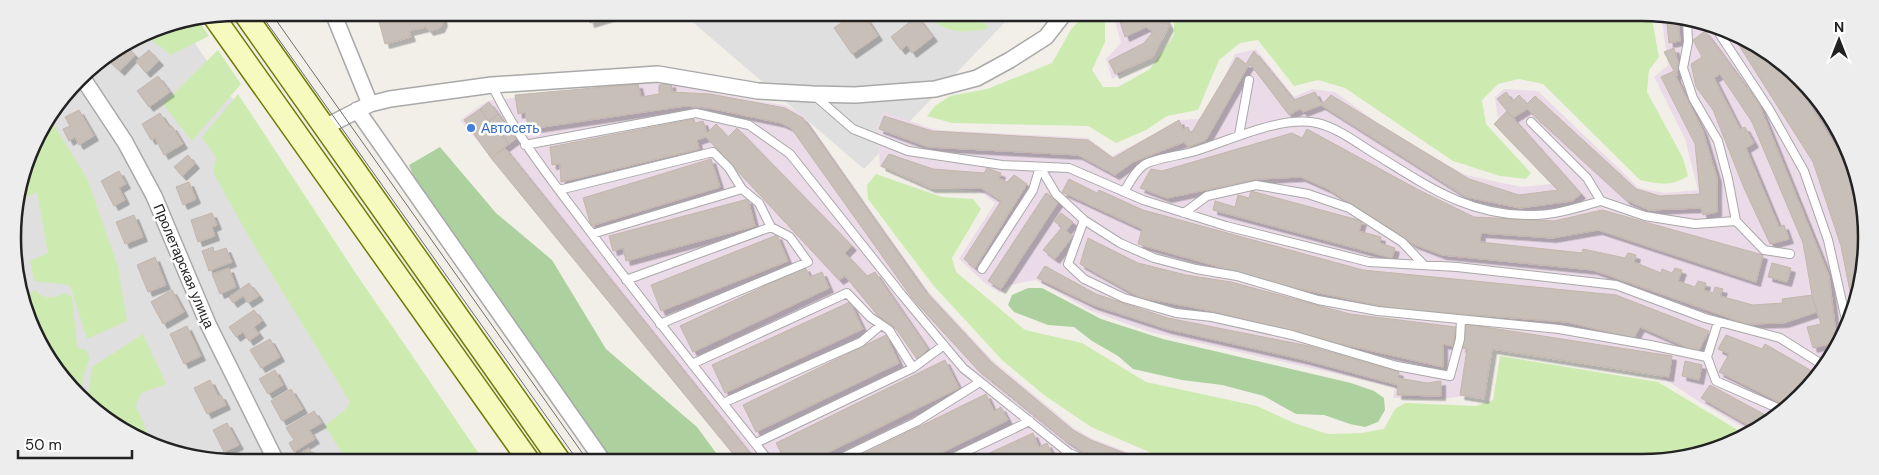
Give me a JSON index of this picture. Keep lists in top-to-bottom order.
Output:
{
  "streets": {
    "street": ["Пролетарская улица"]
  },
  "places": ["Автосеть"],
  "scale_bar": "50 m",
  "north": "top"
}
